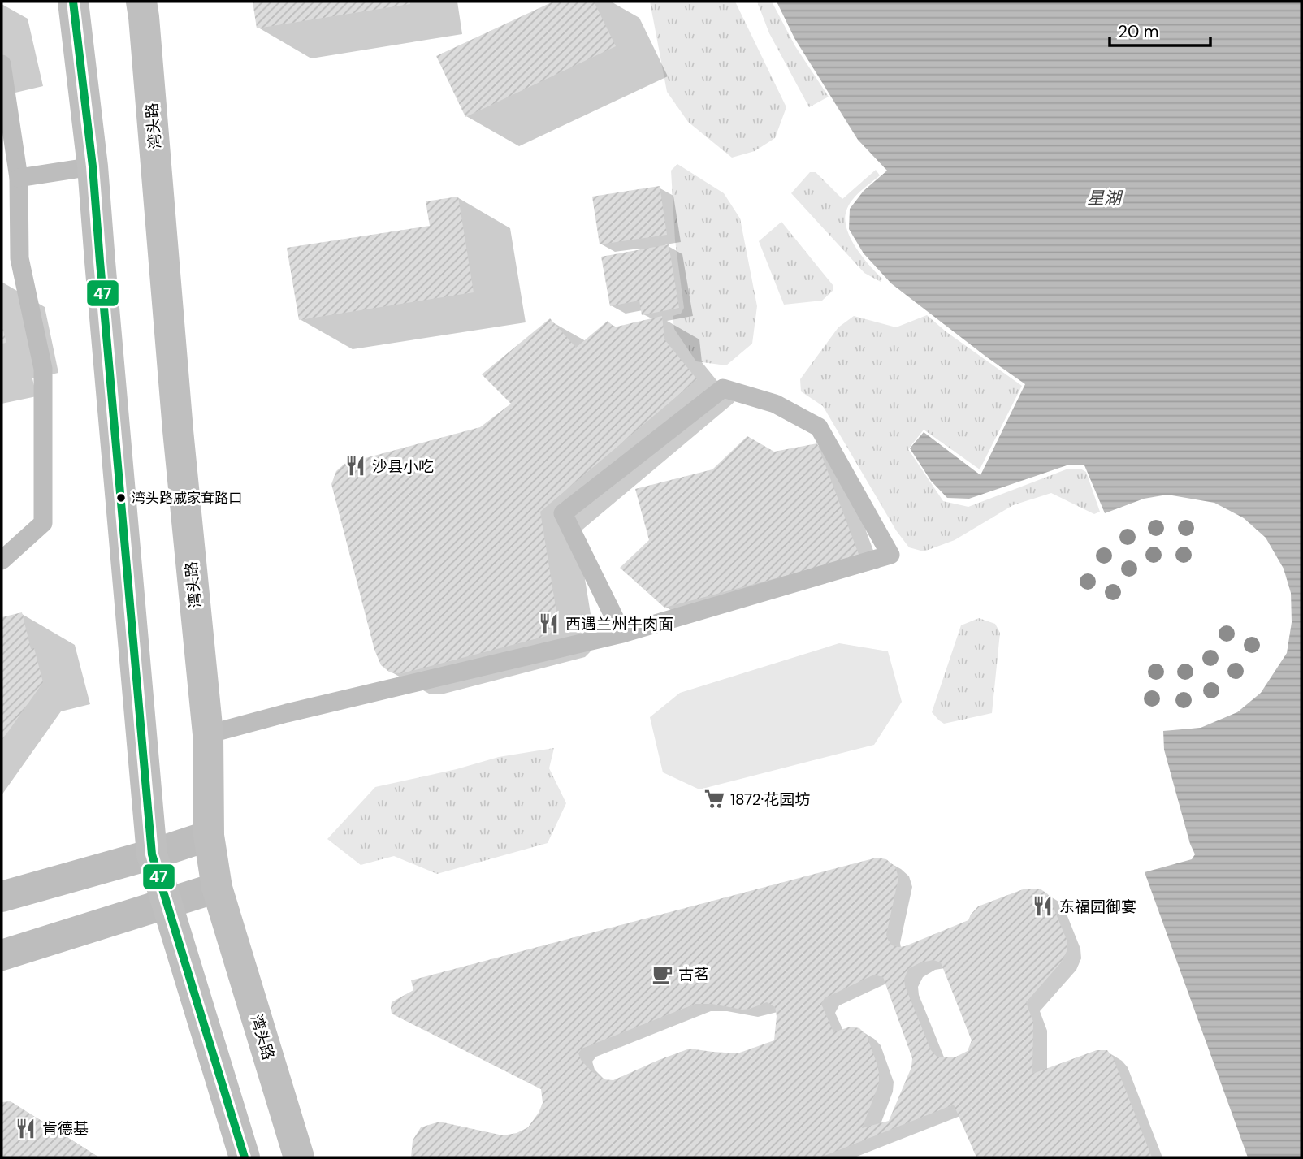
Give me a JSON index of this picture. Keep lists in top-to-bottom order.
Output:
{
  "streets": {
    "main road": ["湾头路"]
  },
  "water": ["星湖"],
  "places": {
    "restaurant": [
      "沙县小吃",
      "西遇兰州牛肉面",
      "东福园御宴",
      "肯德基"
    ],
    "other": ["湾头路戚家耷路口"],
    "supermarket": ["1872·花园坊"],
    "cafe": ["古茗"]
  },
  "lines": ["transit line 47"],
  "scale_bar": "20 m"
}
